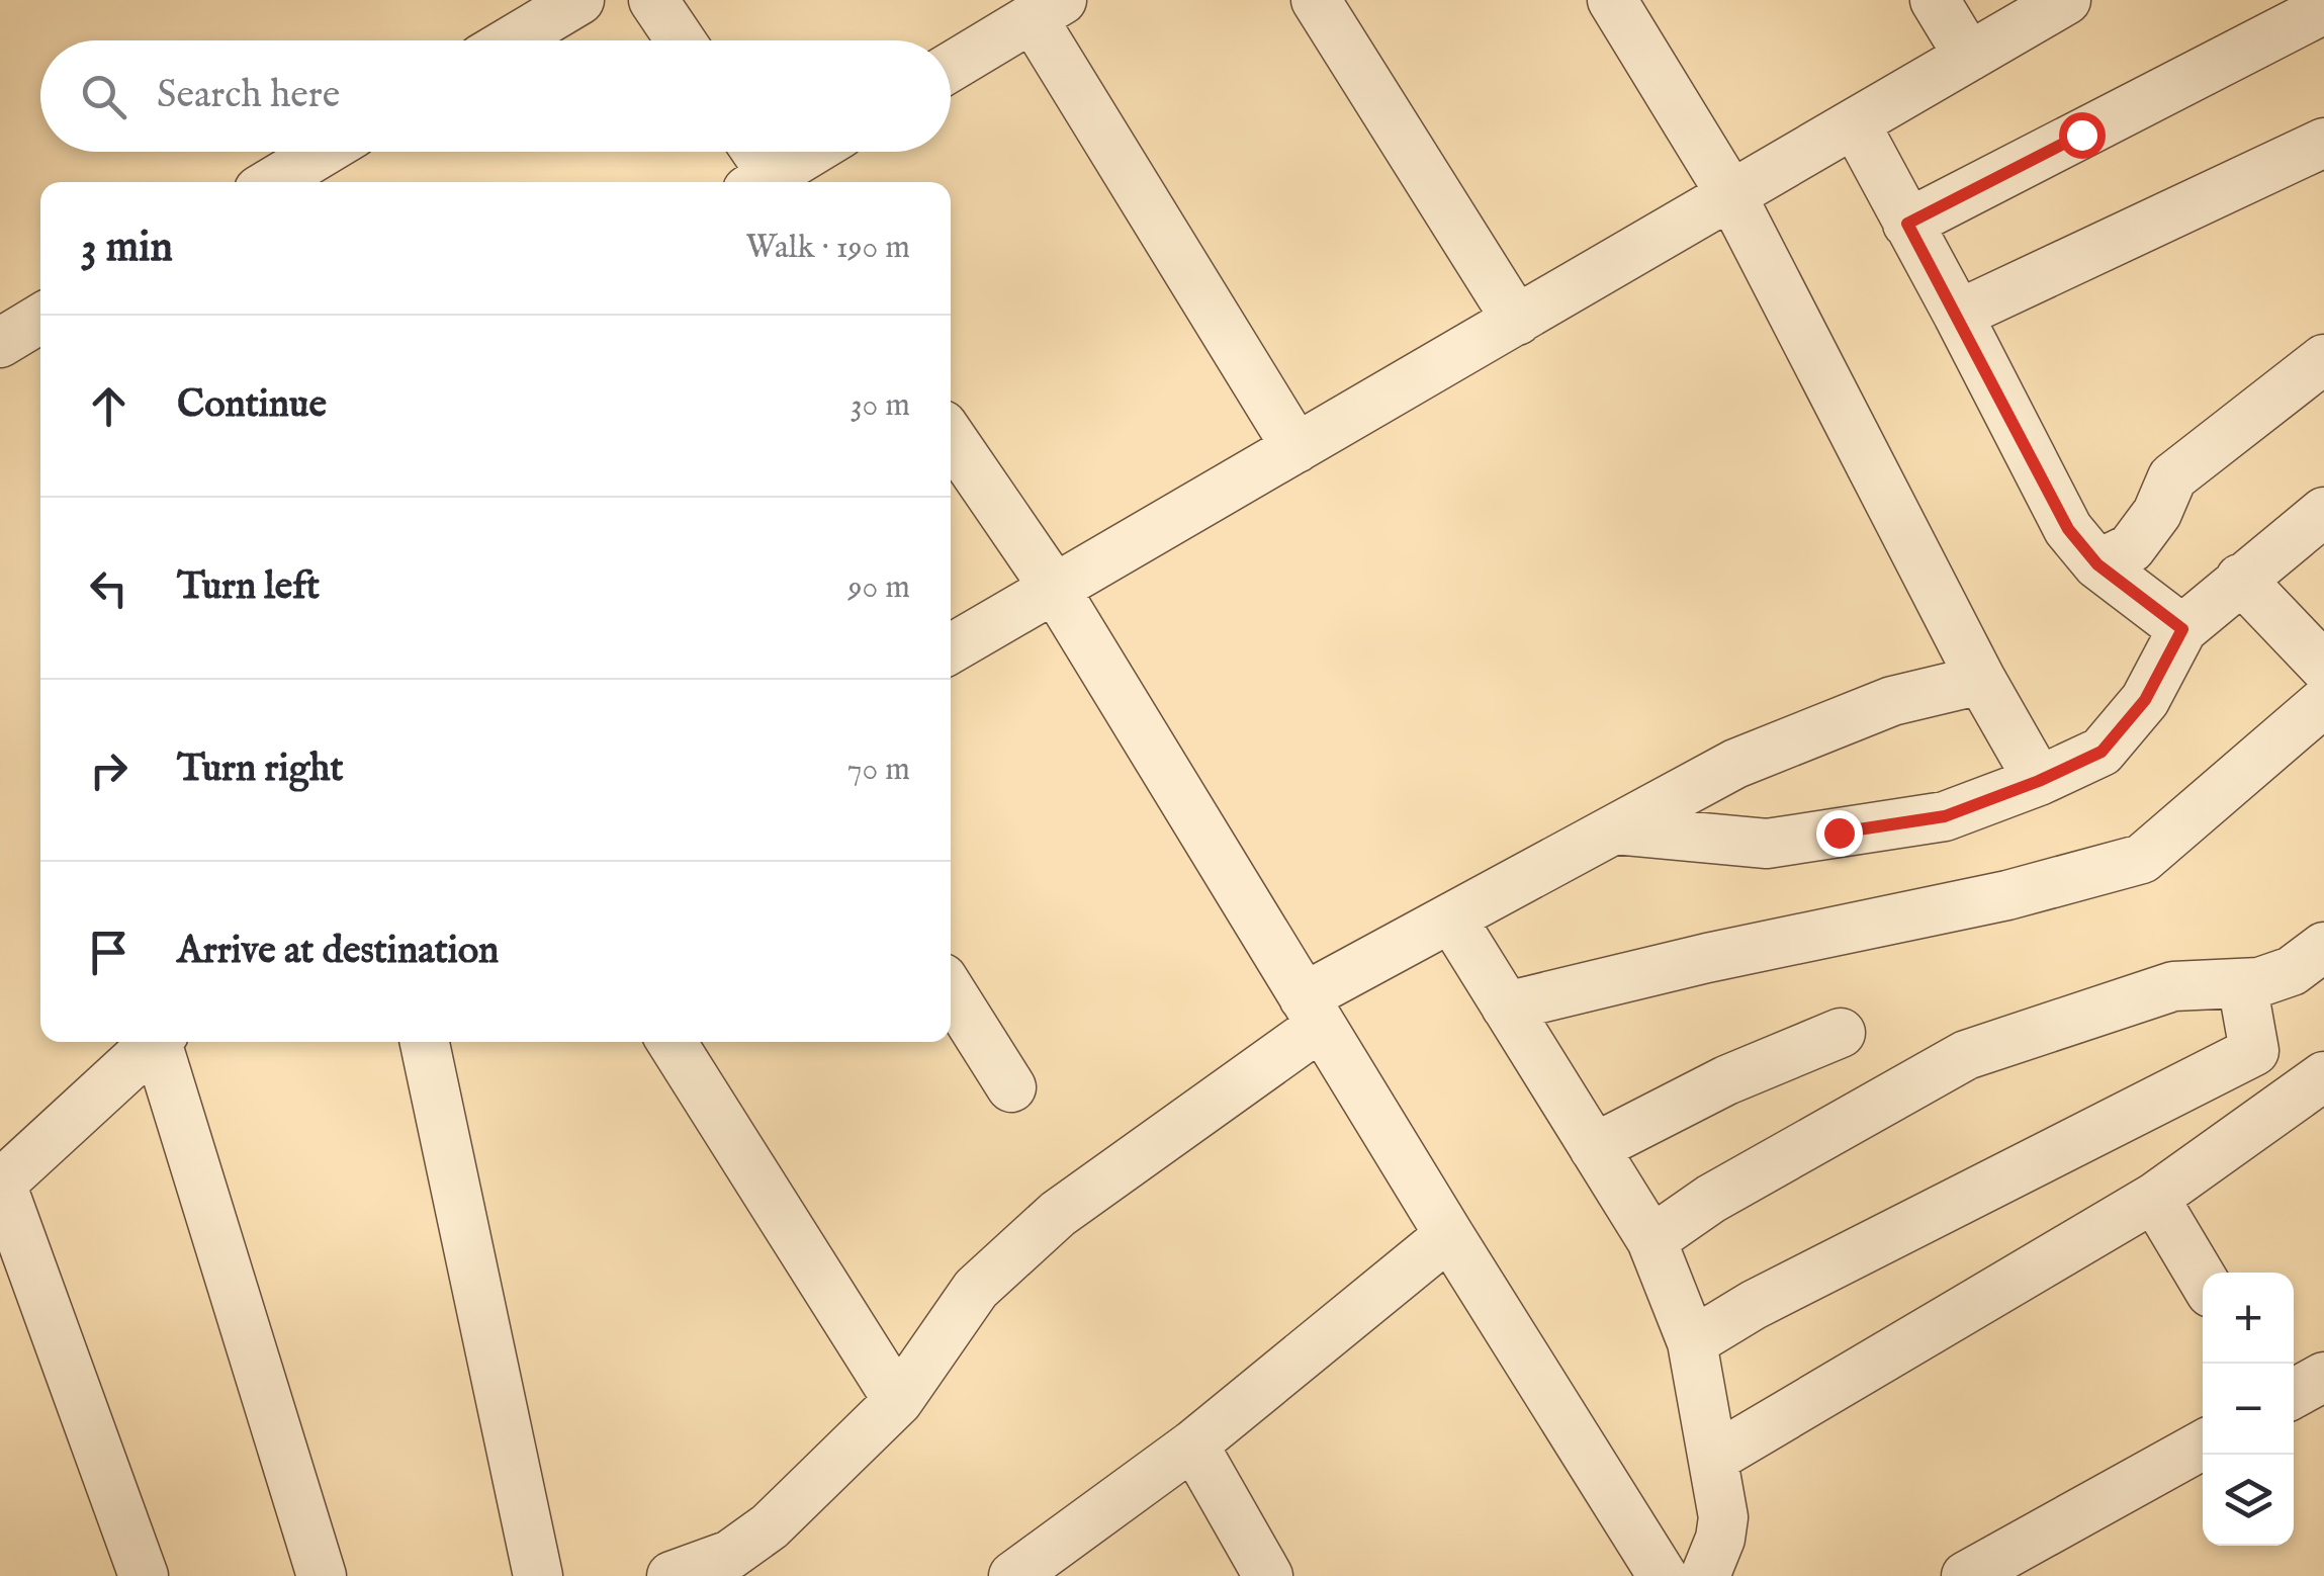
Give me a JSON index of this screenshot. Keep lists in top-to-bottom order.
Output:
{
  "page": {
    "search": "Search here",
    "heading": ["3 min", "Walk · 190 m"],
    "list": [
      ["Continue", "30 m"],
      ["Turn left", "90 m"],
      ["Turn right", "70 m"],
      "Arrive at destination"
    ],
    "map_buttons": ["+", "−"]
  }
}
